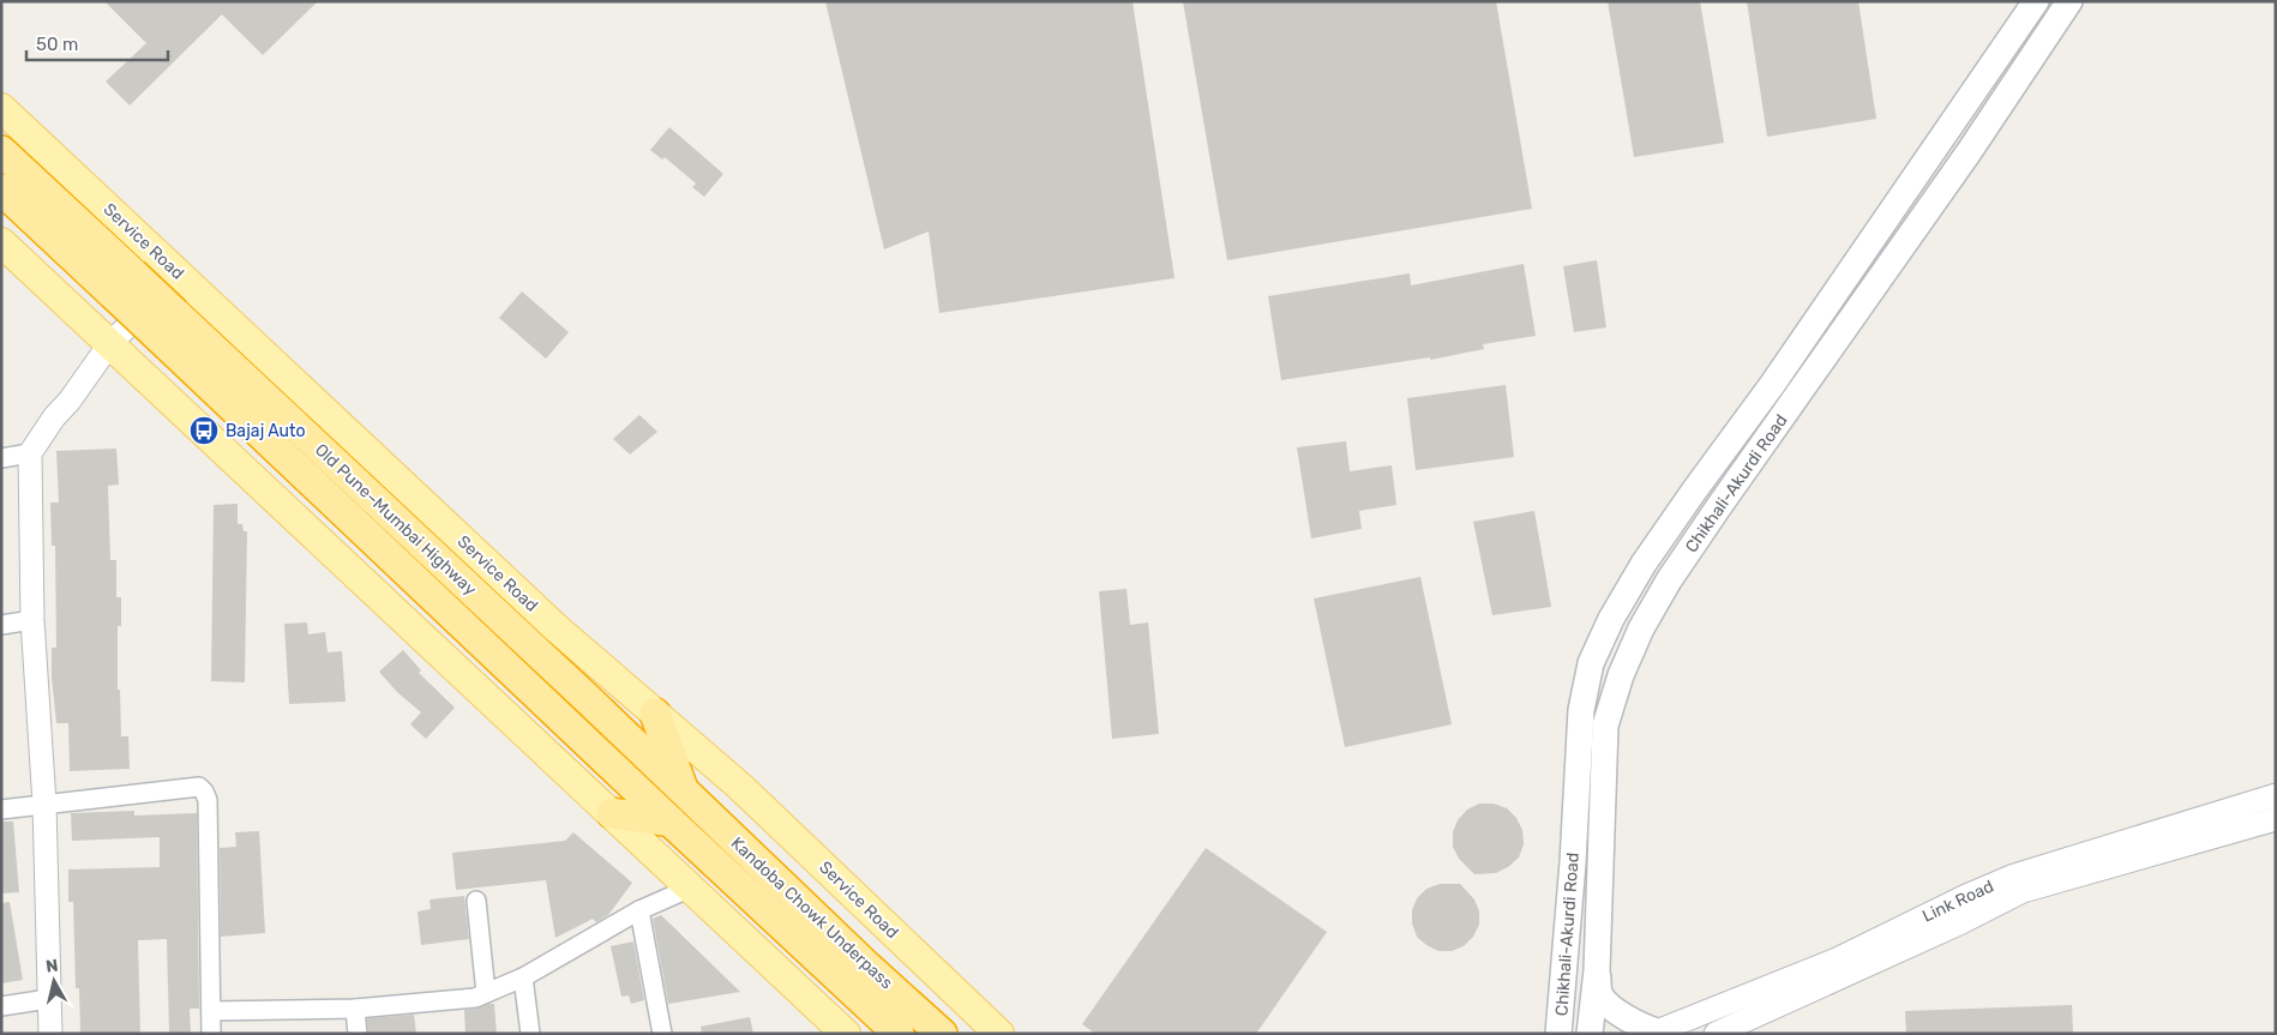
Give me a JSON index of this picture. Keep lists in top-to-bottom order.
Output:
{
  "streets": {
    "highway": ["Old Pune–Mumbai Highway", "Kandoba Chowk Underpass"],
    "main road": ["Service Road", "Chikhali-Akurdi Road"],
    "street": ["Link Road"]
  },
  "crossings": [
    ["Old Pune–Mumbai Highway", "Kandoba Chowk Underpass"]
  ],
  "places": {
    "bus stop": ["Bajaj Auto"]
  },
  "scale_bar": "50 m",
  "north": "top"
}
